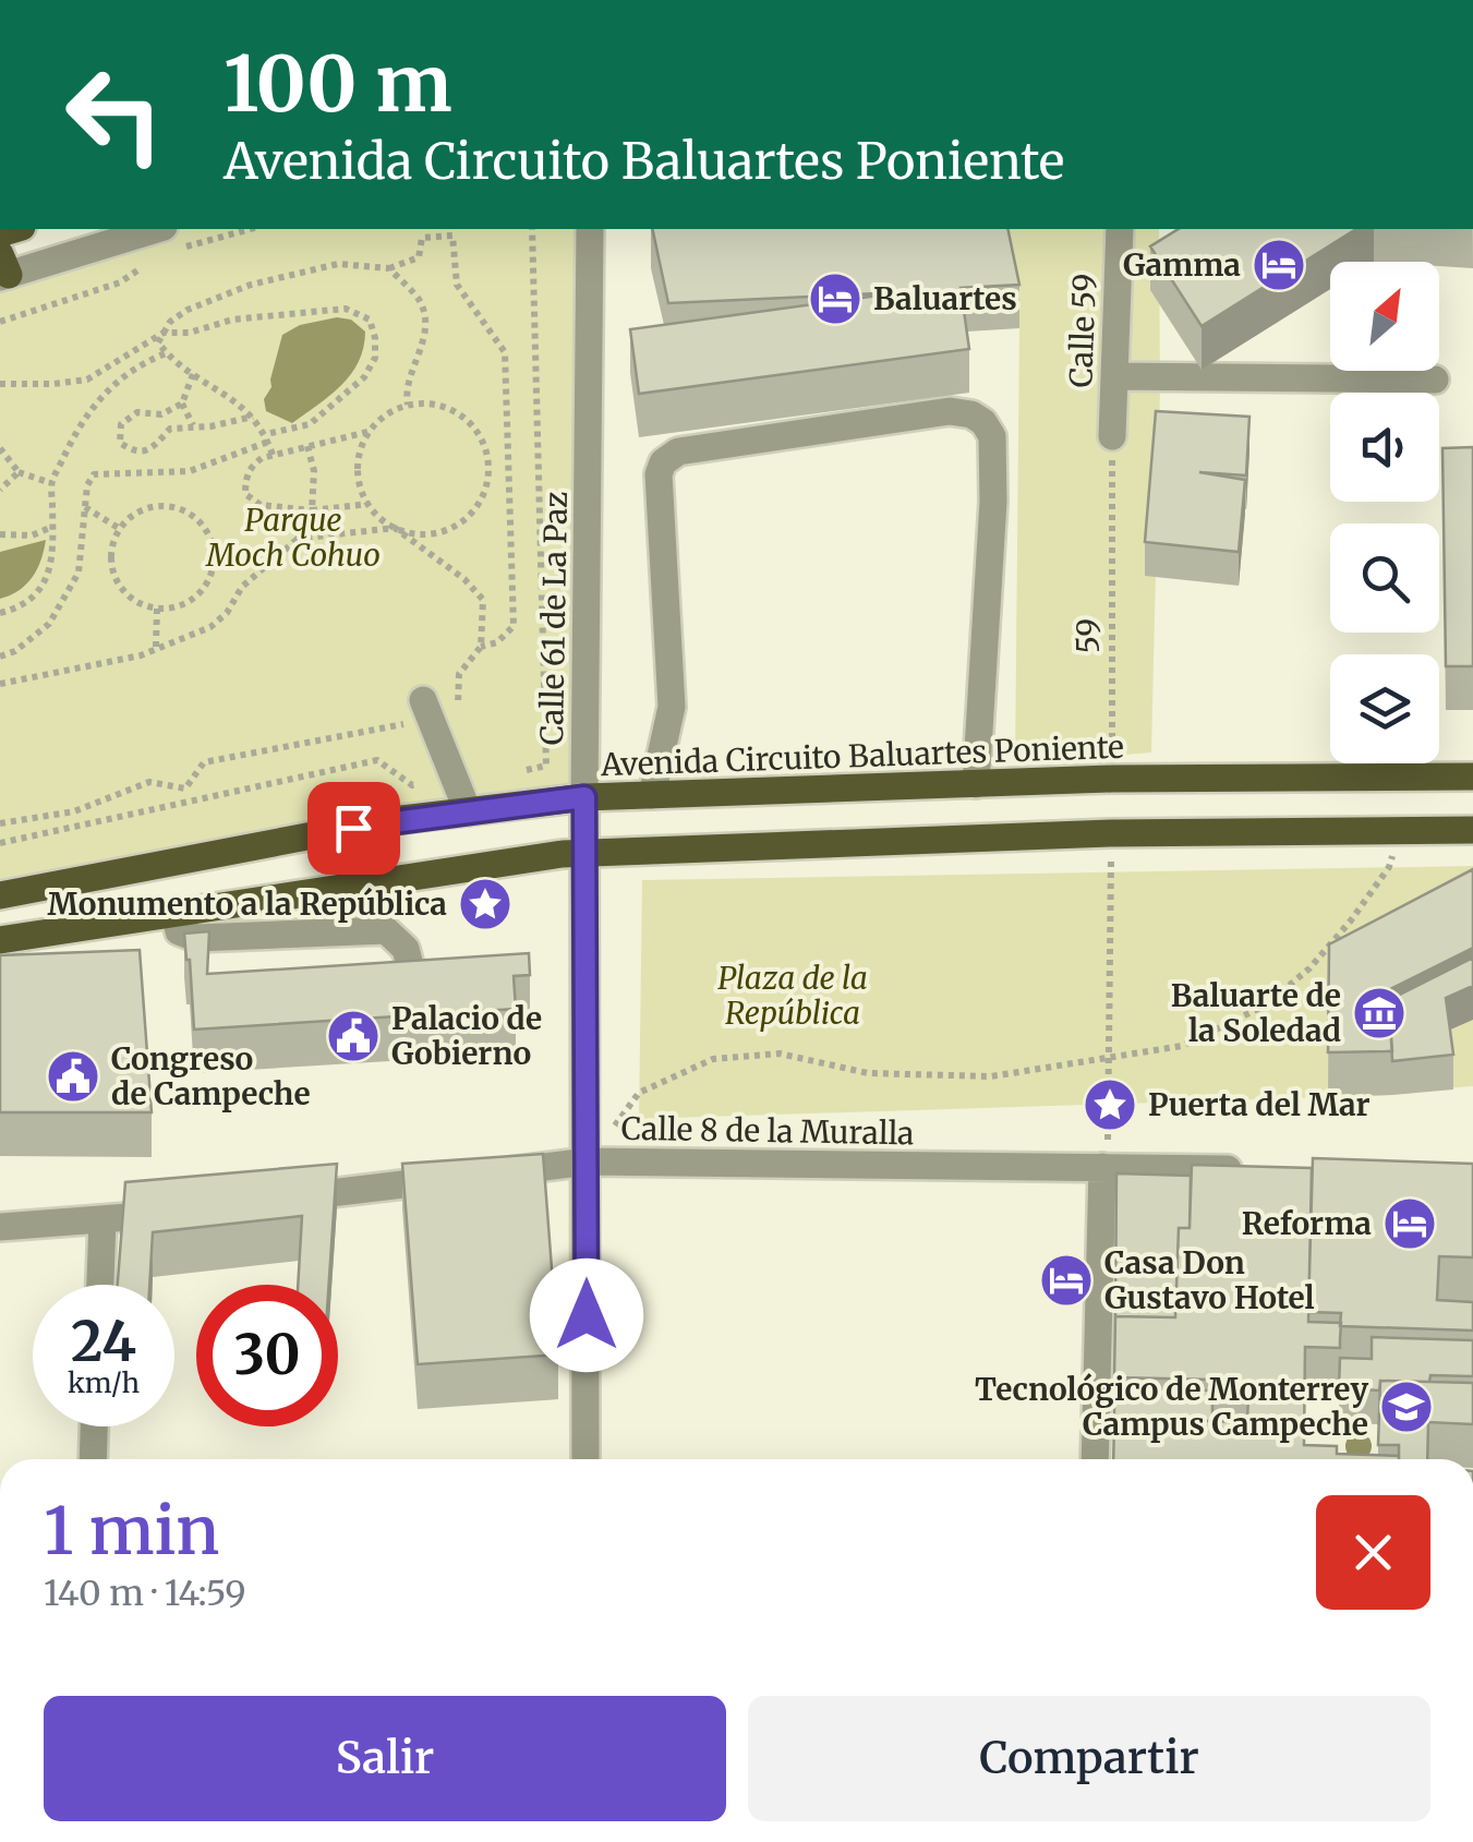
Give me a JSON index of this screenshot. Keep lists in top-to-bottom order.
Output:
{
  "streets": {
    "main road": ["Avenida Circuito Baluartes Poniente"],
    "street": ["Calle 59", "Calle 61 de La Paz", "Calle 8 de la Muralla"],
    "path": ["59"]
  },
  "crossings": [
    ["Calle 59", "59"],
    ["Calle 61 de La Paz", "Avenida Circuito Baluartes Poniente"],
    ["Calle 61 de La Paz", "Calle 8 de la Muralla"],
    ["59", "Avenida Circuito Baluartes Poniente"]
  ],
  "parks": ["Parque Moch Cohuo", "Plaza de la República"],
  "places": {
    "hotel": [
      "Gamma",
      "Baluartes",
      "Reforma",
      "Casa Don Gustavo Hotel"
    ],
    "place": ["Monumento a la República", "Puerta del Mar"],
    "museum": ["Baluarte de la Soledad"],
    "public building": ["Palacio de Gobierno", "Congreso de Campeche"],
    "school or university": ["Tecnológico de Monterrey Campus Campeche"]
  },
  "north": "top right",
  "page": {
    "turn": ["100 m", "Avenida Circuito Baluartes Poniente"],
    "speed": "24 km/h",
    "limit": "30",
    "heading": ["1 min", "140 m · 14:59"],
    "buttons": ["Salir", "Compartir"]
  }
}
